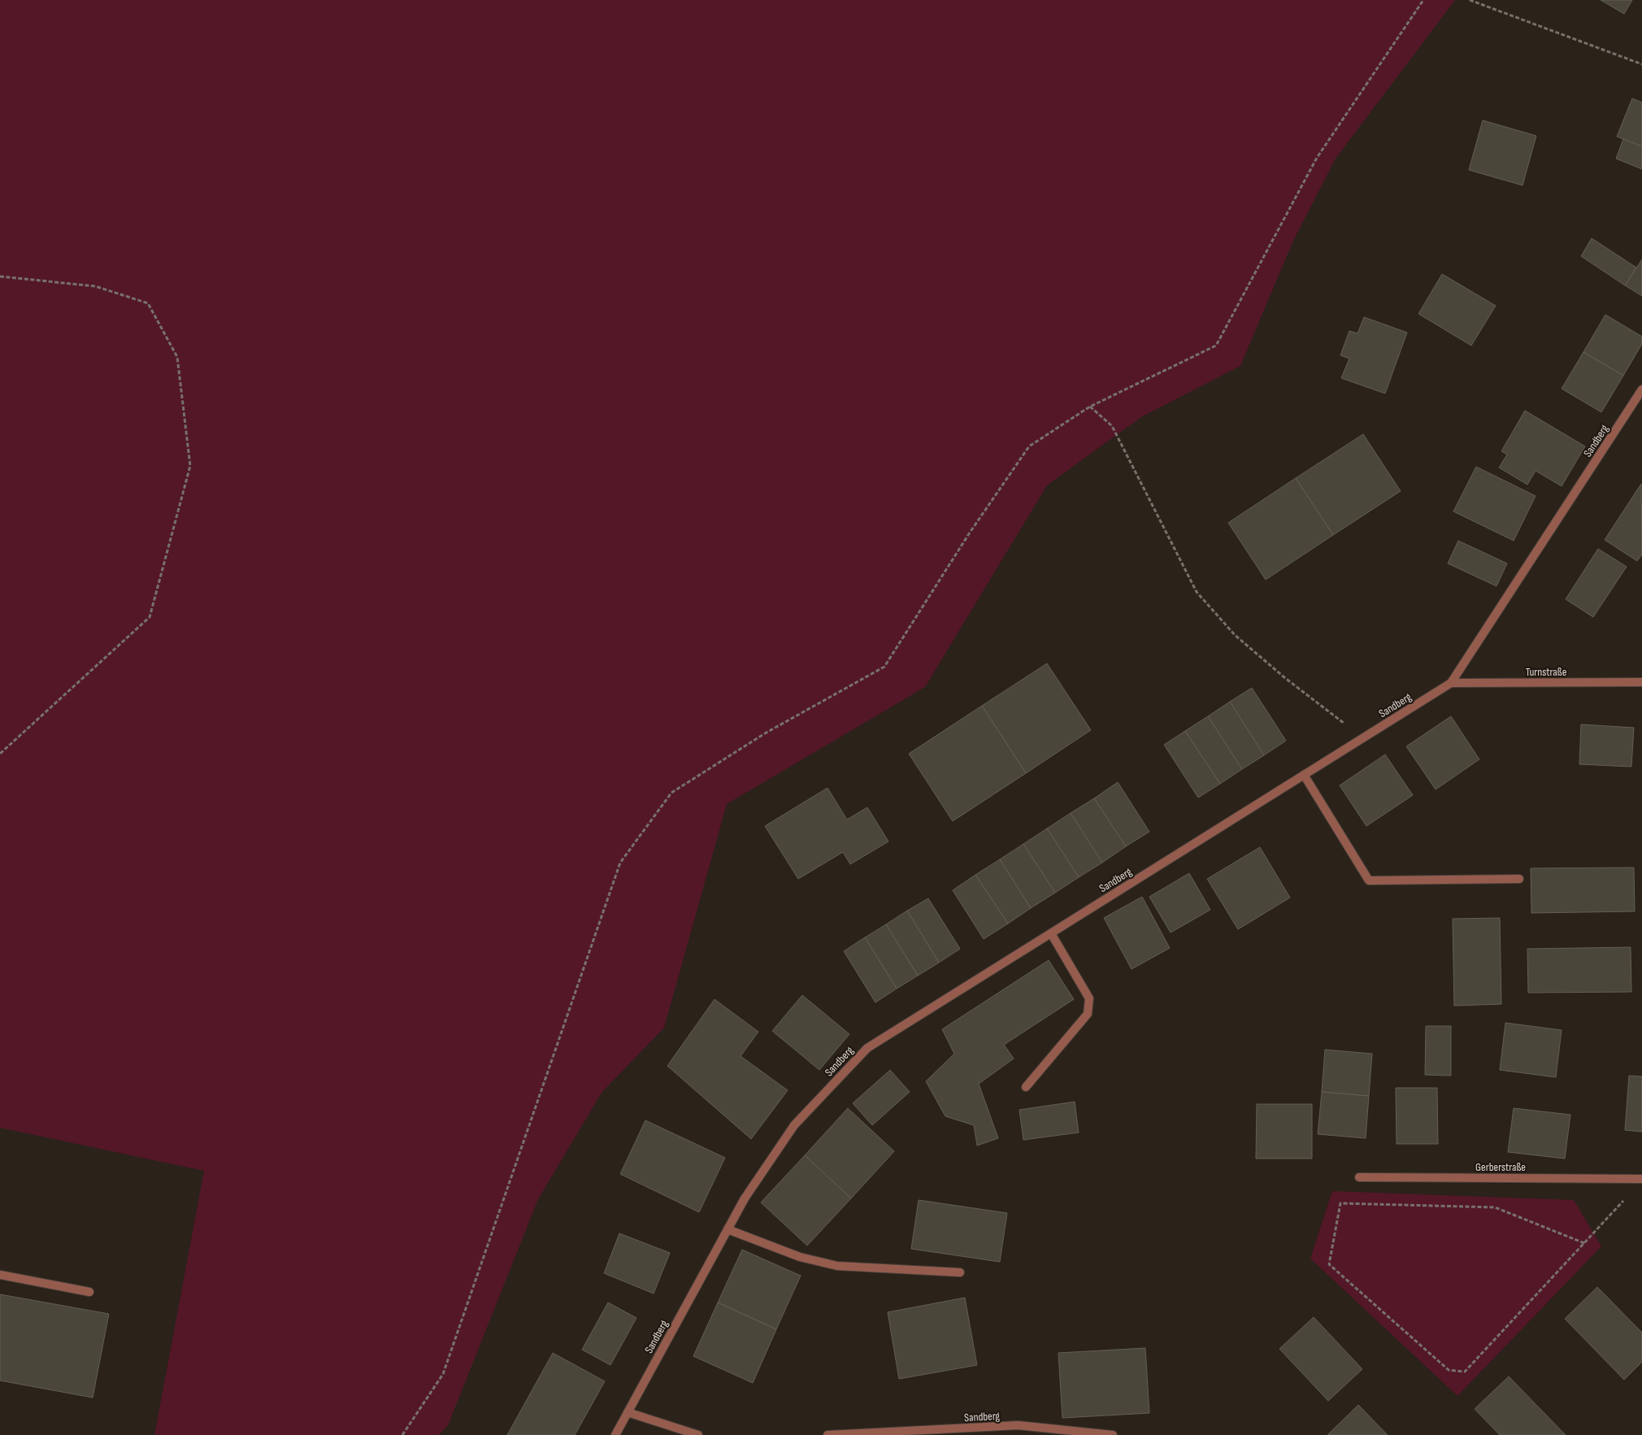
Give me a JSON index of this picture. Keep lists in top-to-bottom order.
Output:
{
  "streets": {
    "street": ["Sandberg", "Turnstraße", "Gerberstraße"]
  },
  "crossings": [
    ["Sandberg", "Turnstraße"]
  ]
}
